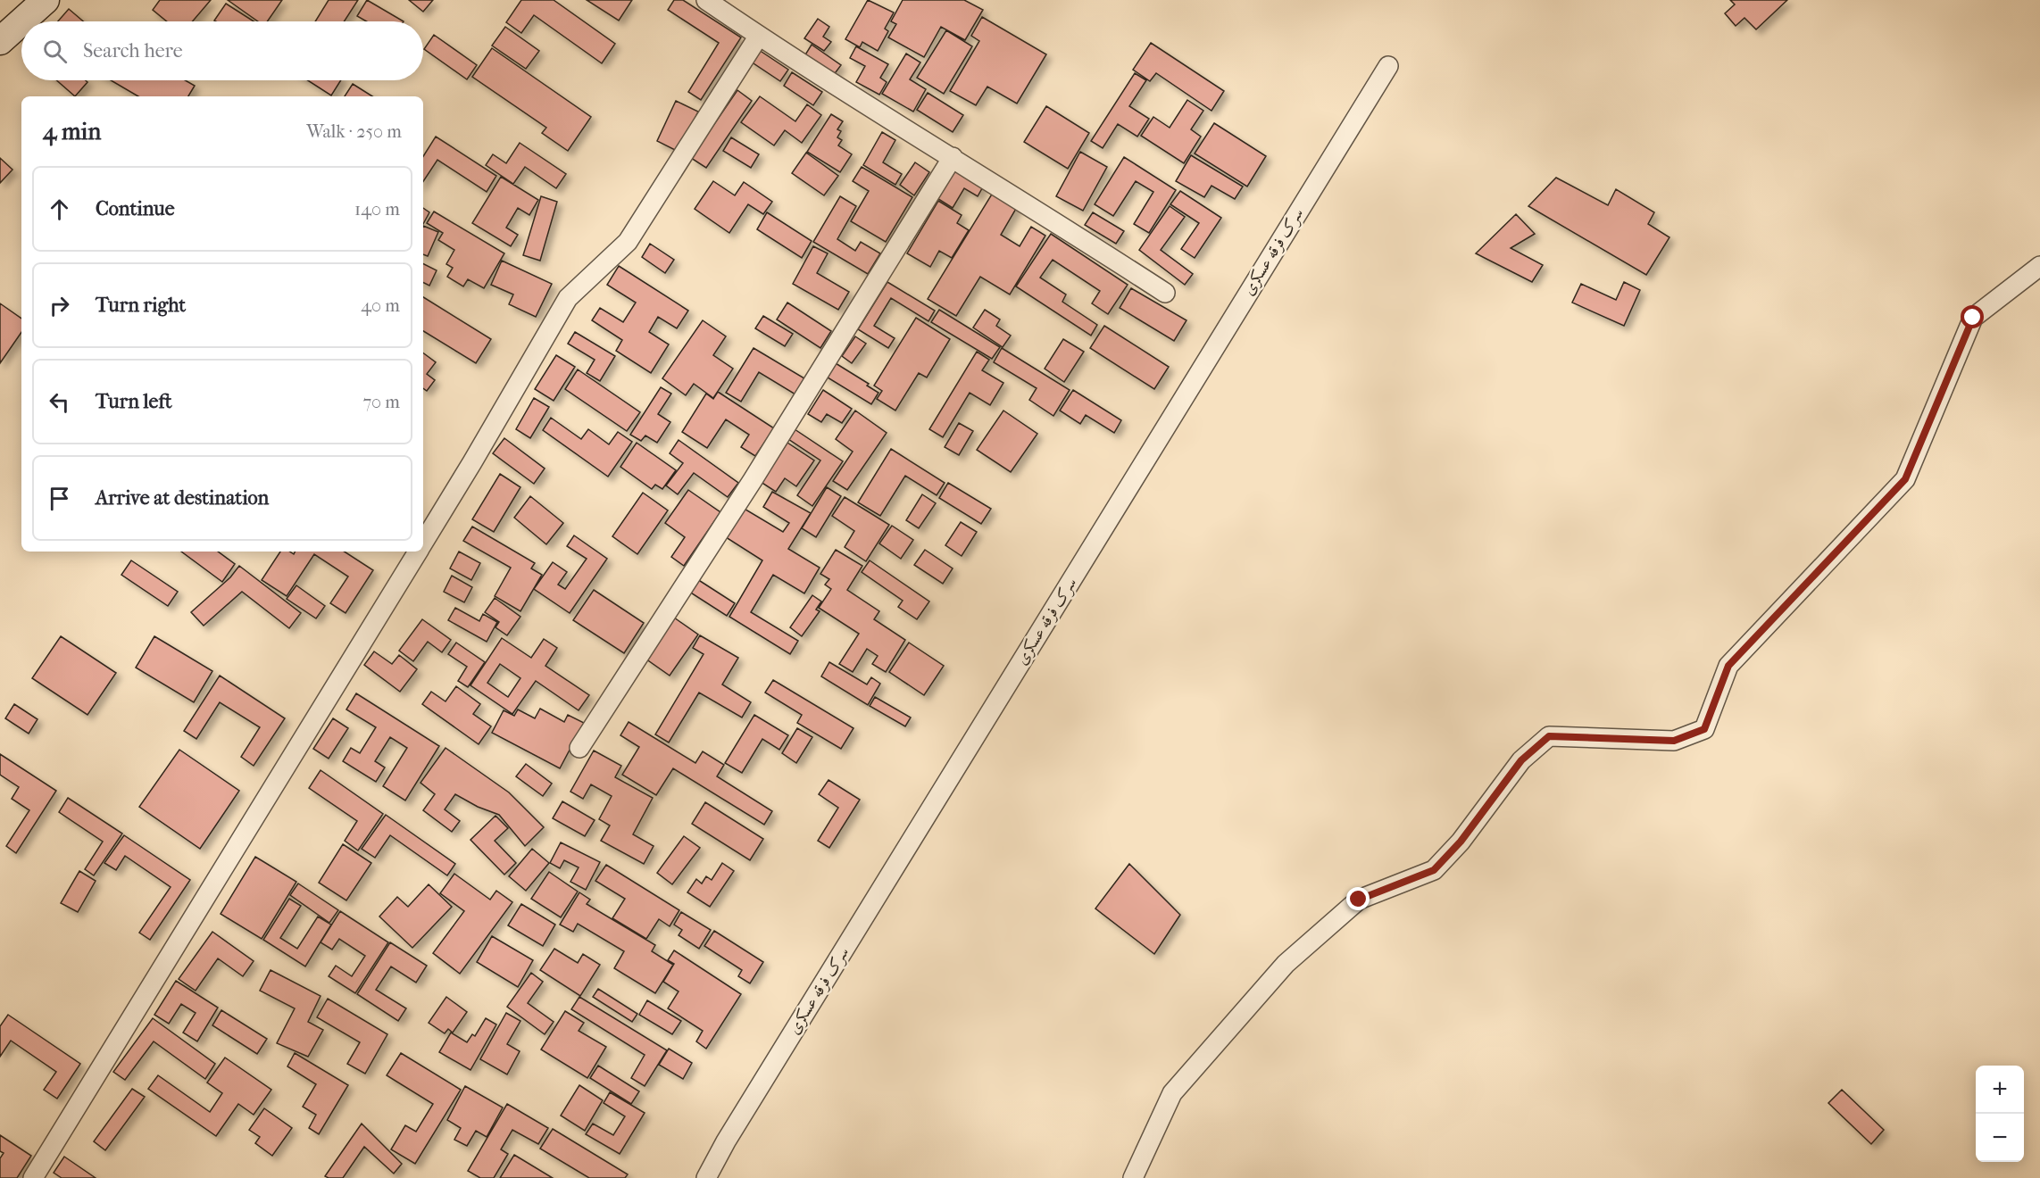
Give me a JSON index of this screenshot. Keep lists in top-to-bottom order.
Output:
{
  "streets": {
    "street": ["سرک فرقه عسکری"]
  },
  "page": {
    "search": "Search here",
    "heading": ["4 min", "Walk · 250 m"],
    "list": [
      ["Continue", "140 m"],
      ["Turn right", "40 m"],
      ["Turn left", "70 m"],
      "Arrive at destination"
    ],
    "map_buttons": ["+", "−"]
  }
}
